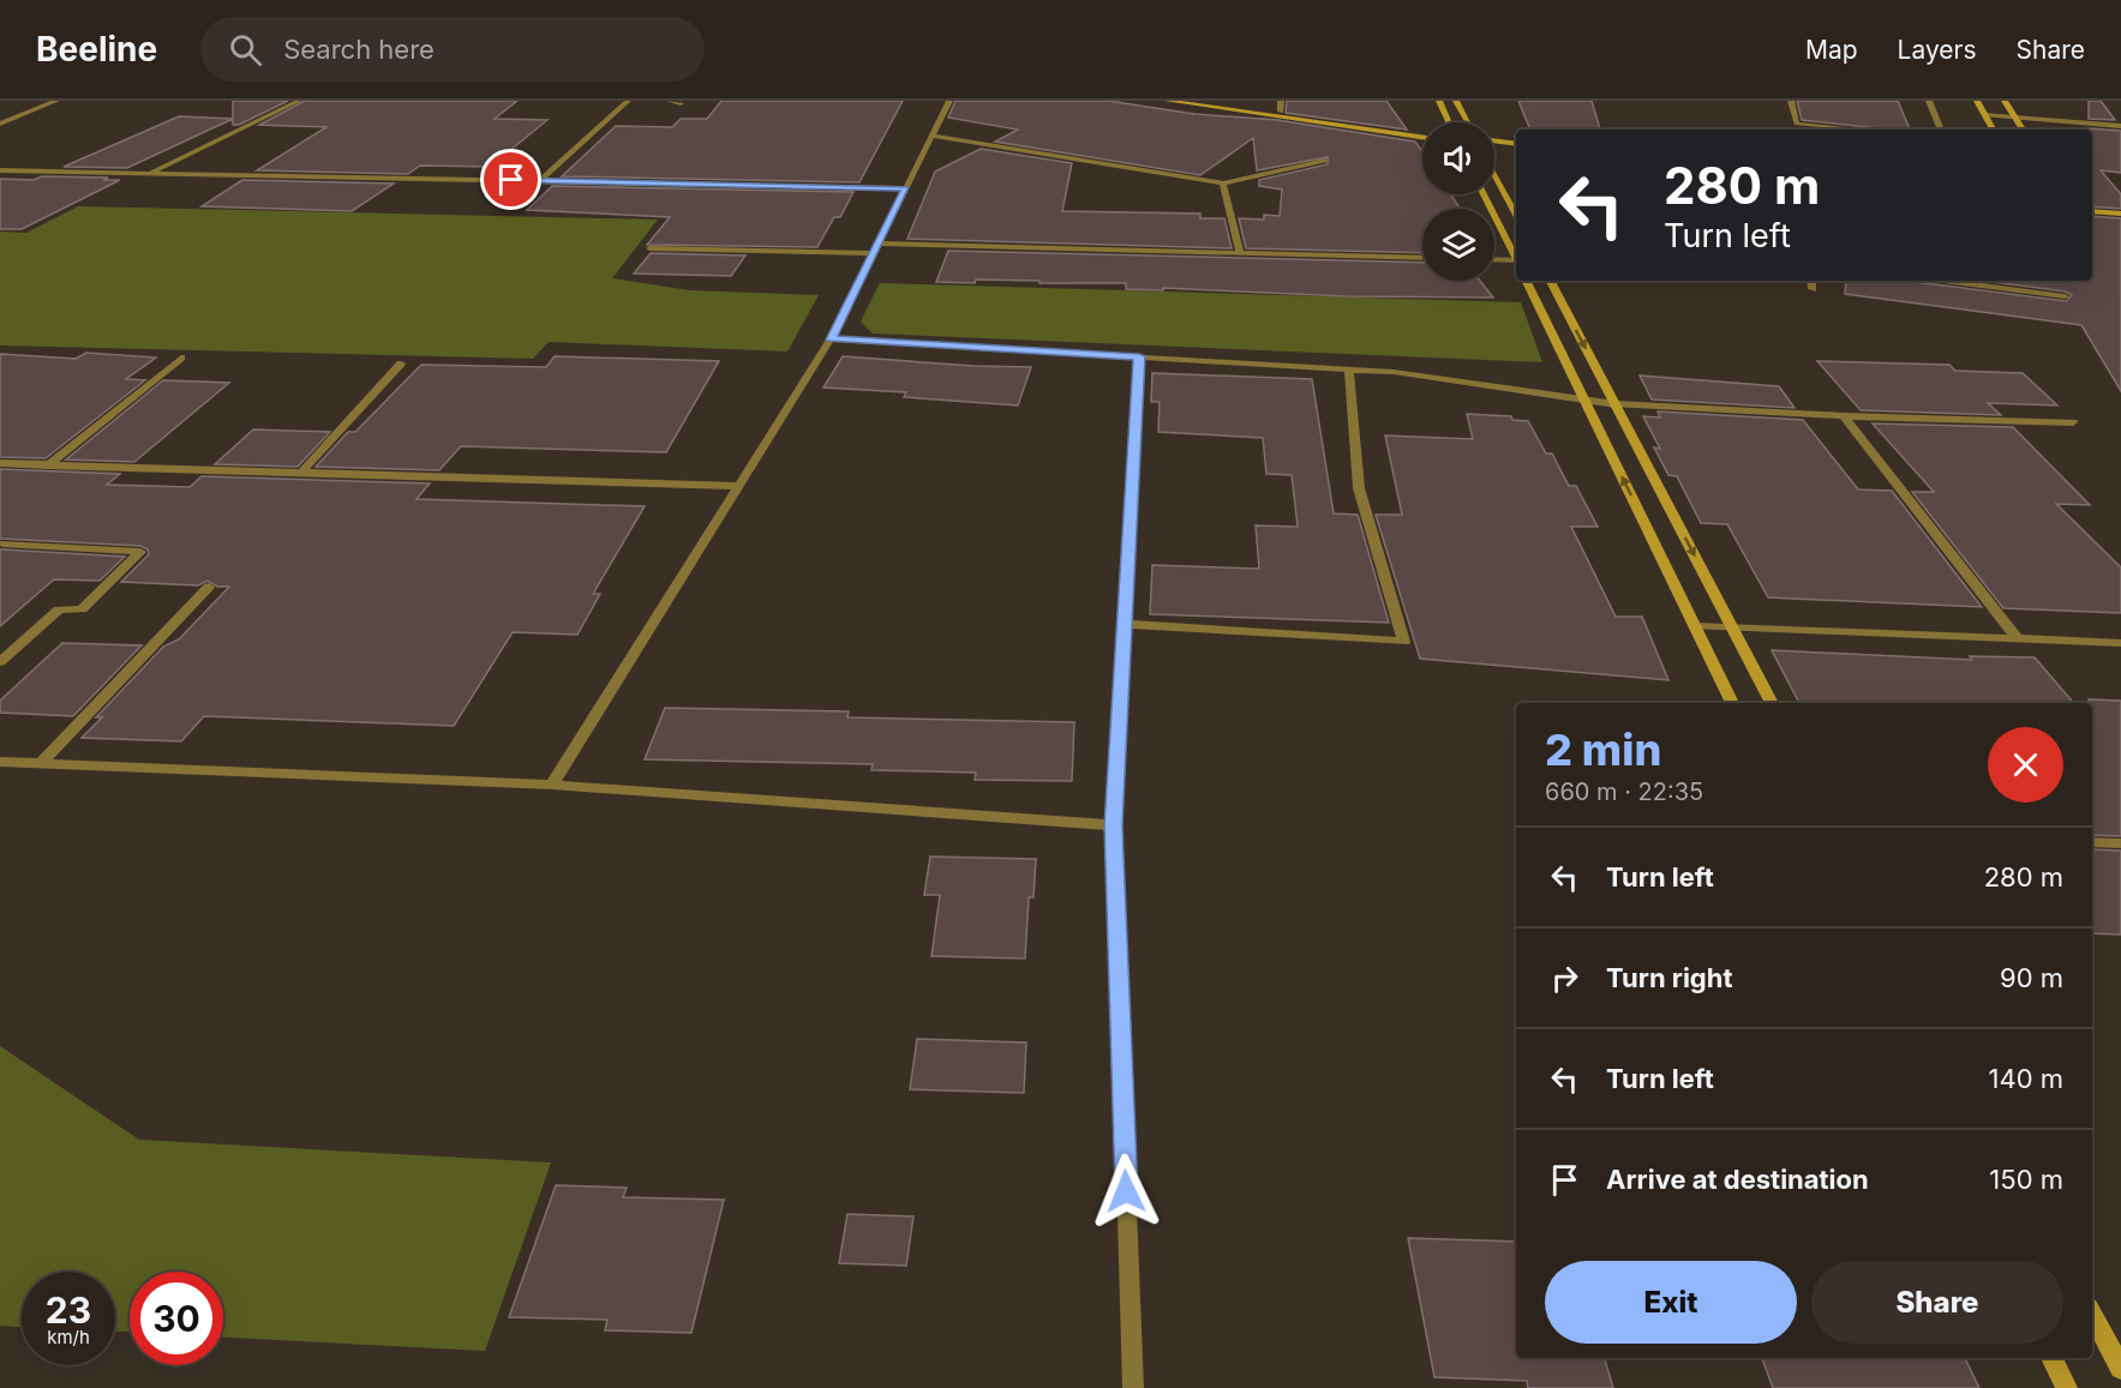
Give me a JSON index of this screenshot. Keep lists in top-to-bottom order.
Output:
{
  "page": {
    "header": "Beeline",
    "search": "Search here",
    "nav": ["Map", "Layers", "Share"],
    "turn": ["280 m", "Turn left"],
    "heading": ["2 min", "660 m · 22:35"],
    "list": [
      {
        "name": "Turn left",
        "value": "280 m"
      },
      {
        "name": "Turn right",
        "value": "90 m"
      },
      {
        "name": "Turn left",
        "value": "140 m"
      },
      {
        "name": "Arrive at destination",
        "value": "150 m"
      }
    ],
    "buttons": ["Exit", "Share"],
    "speed": "23 km/h",
    "limit": "30"
  }
}
